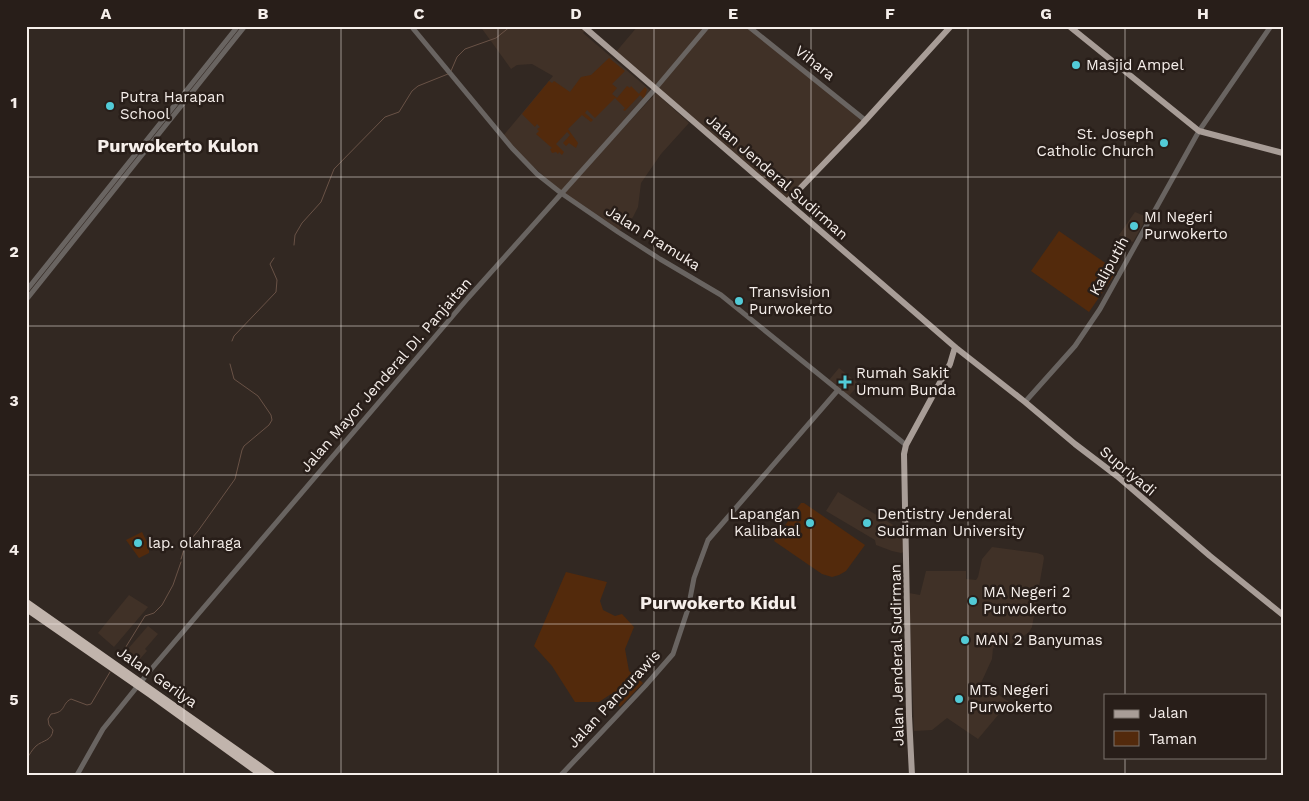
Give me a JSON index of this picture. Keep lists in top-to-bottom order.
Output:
{
  "streets": {
    "highway": ["Jalan Gerilya"],
    "main road": ["Jalan Jenderal Sudirman", "Supriyadi"],
    "street": [
      "Vihara",
      "Jalan Pramuka",
      "Kaliputih",
      "Jalan Mayor Jenderal DI. Panjaitan",
      "Jalan Pancurawis"
    ]
  },
  "crossings": [
    ["Jalan Jenderal Sudirman", "Jalan Pramuka"],
    ["Jalan Jenderal Sudirman", "Jalan Mayor Jenderal DI. Panjaitan"],
    ["Jalan Jenderal Sudirman", "Supriyadi"],
    ["Jalan Pramuka", "Jalan Mayor Jenderal DI. Panjaitan"],
    ["Jalan Pramuka", "Jalan Pancurawis"],
    ["Kaliputih", "Supriyadi"],
    ["Jalan Mayor Jenderal DI. Panjaitan", "Jalan Gerilya"]
  ],
  "districts": ["Purwokerto Kulon", "Purwokerto Kidul"],
  "places": {
    "other": [
      "Masjid Ampel",
      "Putra Harapan School",
      "St. Joseph Catholic Church",
      "MI Negeri Purwokerto",
      "Transvision Purwokerto",
      "Lapangan Kalibakal",
      "Dentistry Jenderal Sudirman University",
      "lap. olahraga",
      "MA Negeri 2 Purwokerto",
      "MAN 2 Banyumas",
      "MTs Negeri Purwokerto"
    ],
    "health": ["Rumah Sakit Umum Bunda"]
  },
  "legend": ["Jalan", "Taman"],
  "grid": {
    "columns": [
      "A",
      "B",
      "C",
      "D",
      "E",
      "F",
      "G",
      "H"
    ],
    "rows": [
      "1",
      "2",
      "3",
      "4",
      "5"
    ]
  }
}
